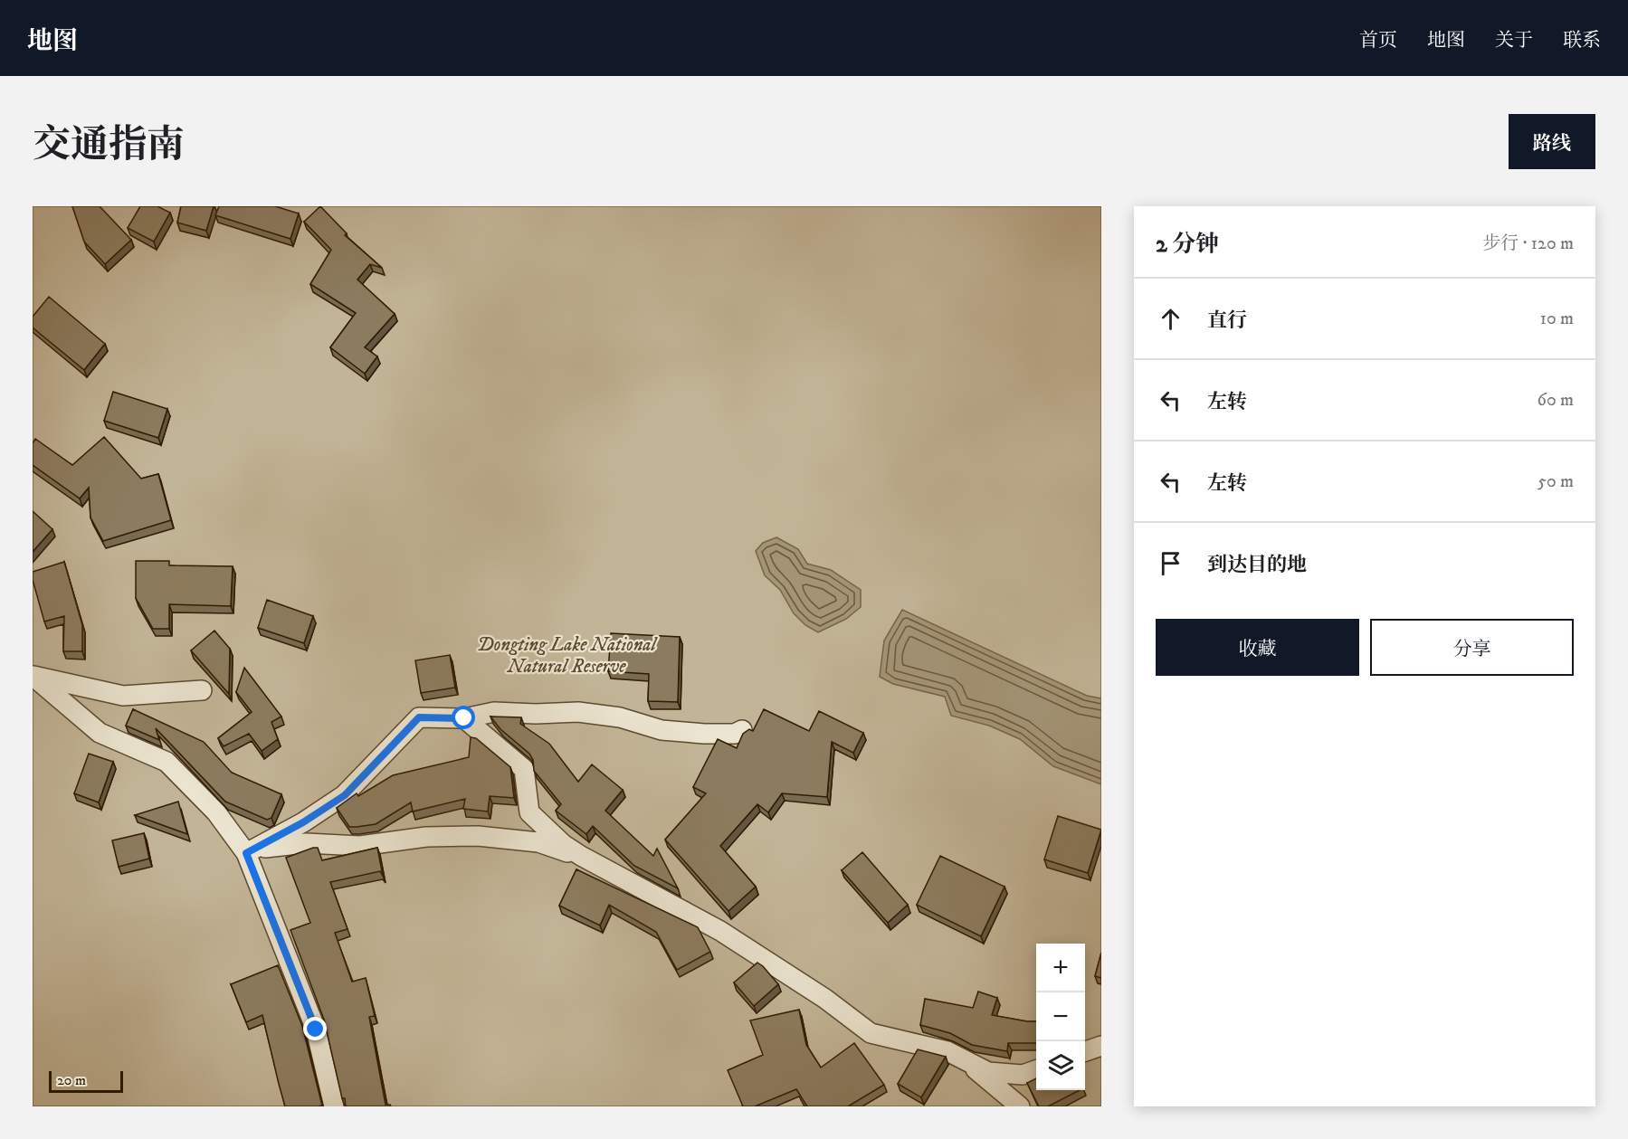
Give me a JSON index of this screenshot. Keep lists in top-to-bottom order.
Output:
{
  "parks": ["Dongting Lake National Natural Reserve"],
  "scale_bar": "20 m",
  "page": {
    "header": "地图",
    "nav": [
      "首页",
      "地图",
      "关于",
      "联系"
    ],
    "title": "交通指南",
    "buttons": [
      "路线",
      ["收藏", "分享"]
    ],
    "heading": ["2 分钟", "步行 · 120 m"],
    "list": [
      ["直行", "10 m"],
      ["左转", "60 m"],
      ["左转", "50 m"],
      "到达目的地"
    ],
    "map_buttons": ["+", "−"],
    "scale": "20 m"
  }
}
